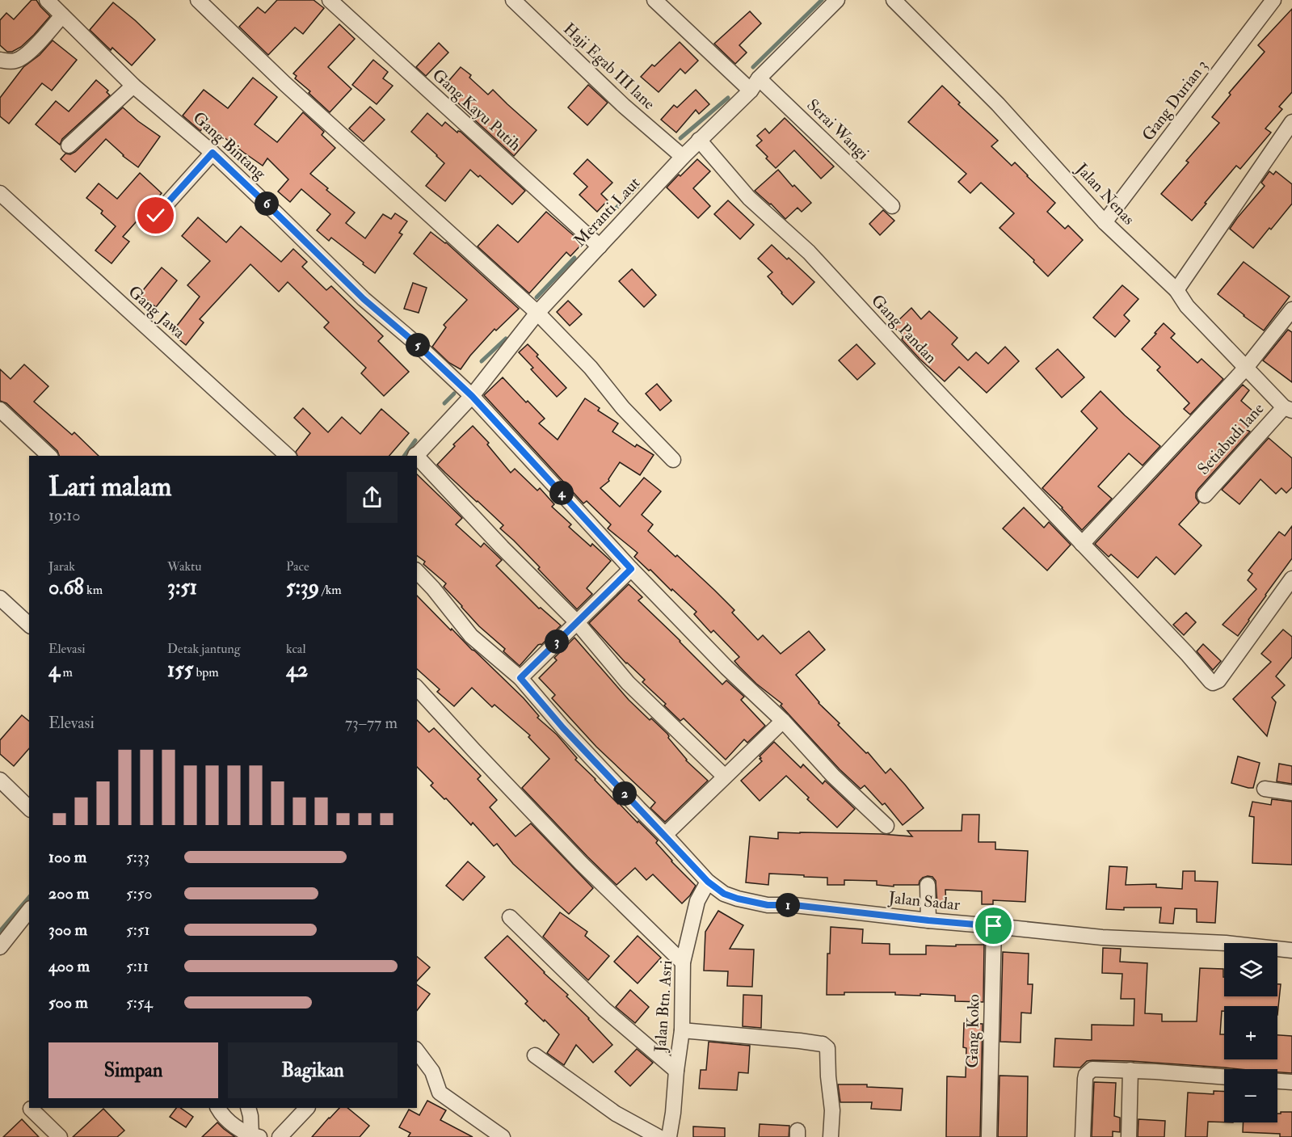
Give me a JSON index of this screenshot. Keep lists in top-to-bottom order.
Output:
{
  "streets": {
    "street": [
      "Haji Egab III lane",
      "Gang Durian 3",
      "Gang Kayu Putih",
      "Serai Wangi",
      "Gang Bintang",
      "Jalan Nenas",
      "Meranti Laut",
      "Gang Jawa",
      "Gang Pandan",
      "Setiabudi lane",
      "Jalan Sadar",
      "Jalan Btn. Asri",
      "Gang Koko"
    ]
  },
  "crossings": [
    ["Haji Egab III lane", "Meranti Laut"],
    ["Gang Durian 3", "Jalan Nenas"],
    ["Gang Kayu Putih", "Meranti Laut"],
    ["Serai Wangi", "Meranti Laut"],
    ["Gang Bintang", "Meranti Laut"],
    ["Jalan Nenas", "Setiabudi lane"],
    ["Meranti Laut", "Gang Pandan"],
    ["Jalan Sadar", "Jalan Btn. Asri"],
    ["Jalan Sadar", "Gang Koko"]
  ],
  "page": {
    "pins": [
      "6",
      "5",
      "4",
      "3",
      "2",
      "1"
    ],
    "heading": ["Lari malam", "19:10"],
    "stats": [
      ["Jarak", "0.68 km"],
      ["Waktu", "3:51"],
      ["Pace", "5:39 /km"],
      ["Elevasi", "4 m"],
      ["Detak jantung", "155 bpm"],
      ["kcal", "42"]
    ],
    "chart": ["Elevasi", "73–77 m"],
    "list": [
      {
        "name": "100 m",
        "note": "5:33"
      },
      {
        "name": "200 m",
        "note": "5:50"
      },
      {
        "name": "300 m",
        "note": "5:51"
      },
      {
        "name": "400 m",
        "note": "5:11"
      },
      {
        "name": "500 m",
        "note": "5:54"
      }
    ],
    "map_buttons": ["+", "−"],
    "buttons": ["Simpan", "Bagikan"]
  }
}
